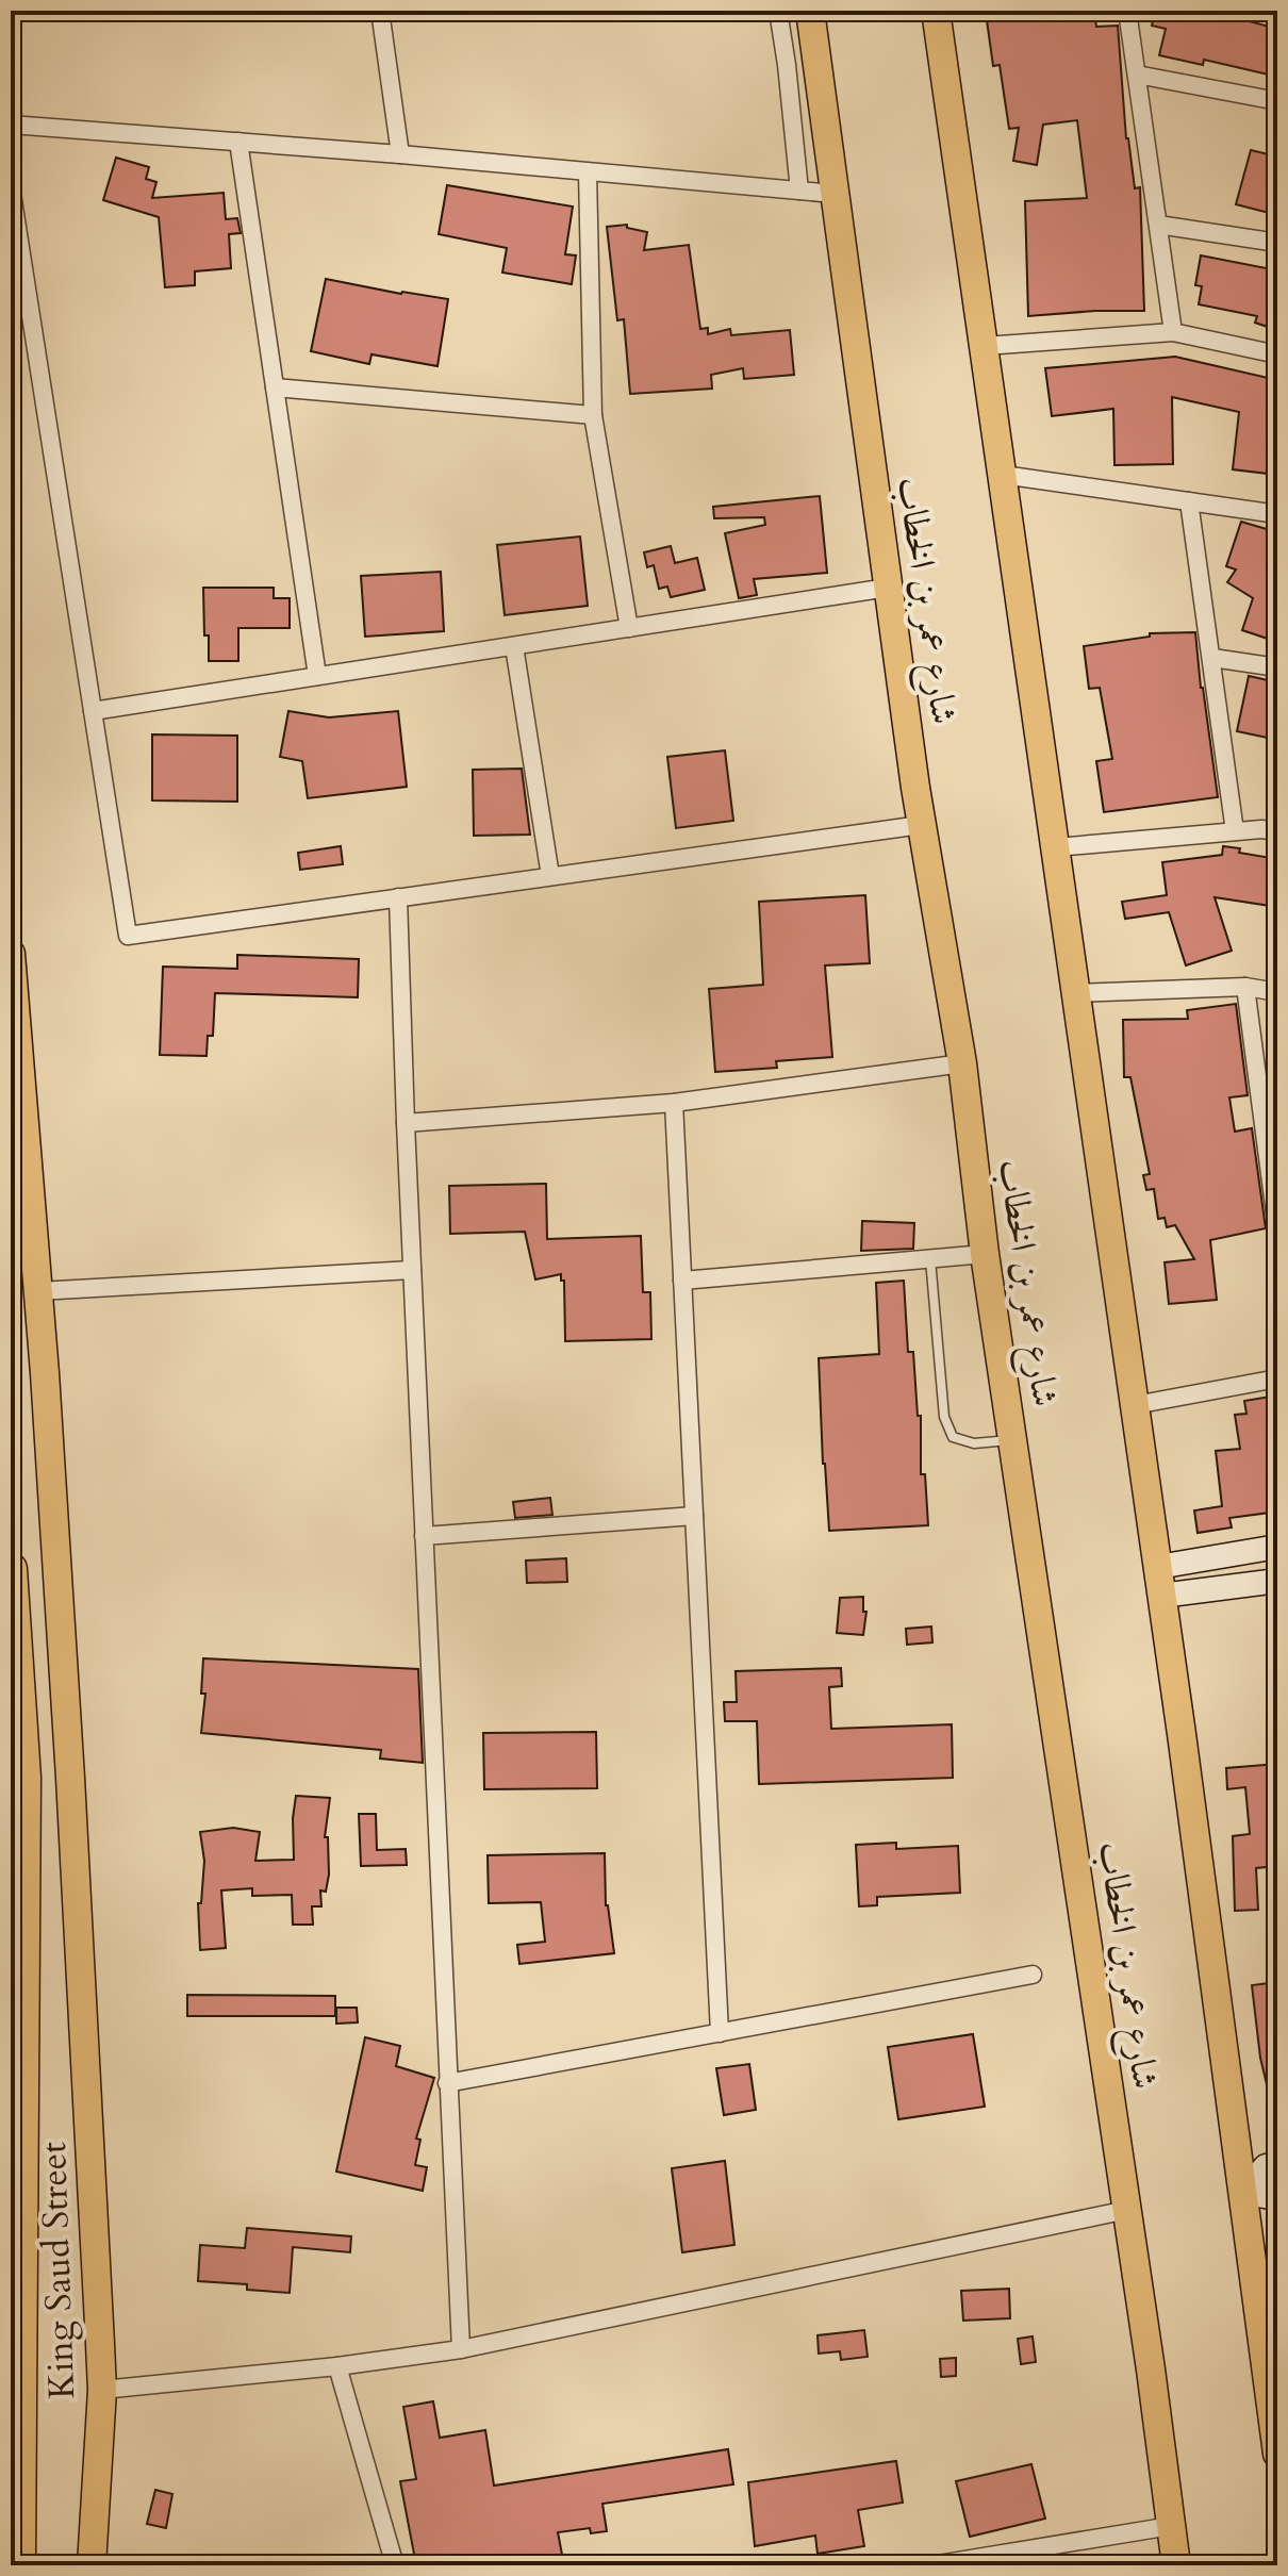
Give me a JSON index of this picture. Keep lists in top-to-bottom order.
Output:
{
  "streets": {
    "main road": ["شارع عمر بن الخطاب", "King Saud Street"]
  }
}
